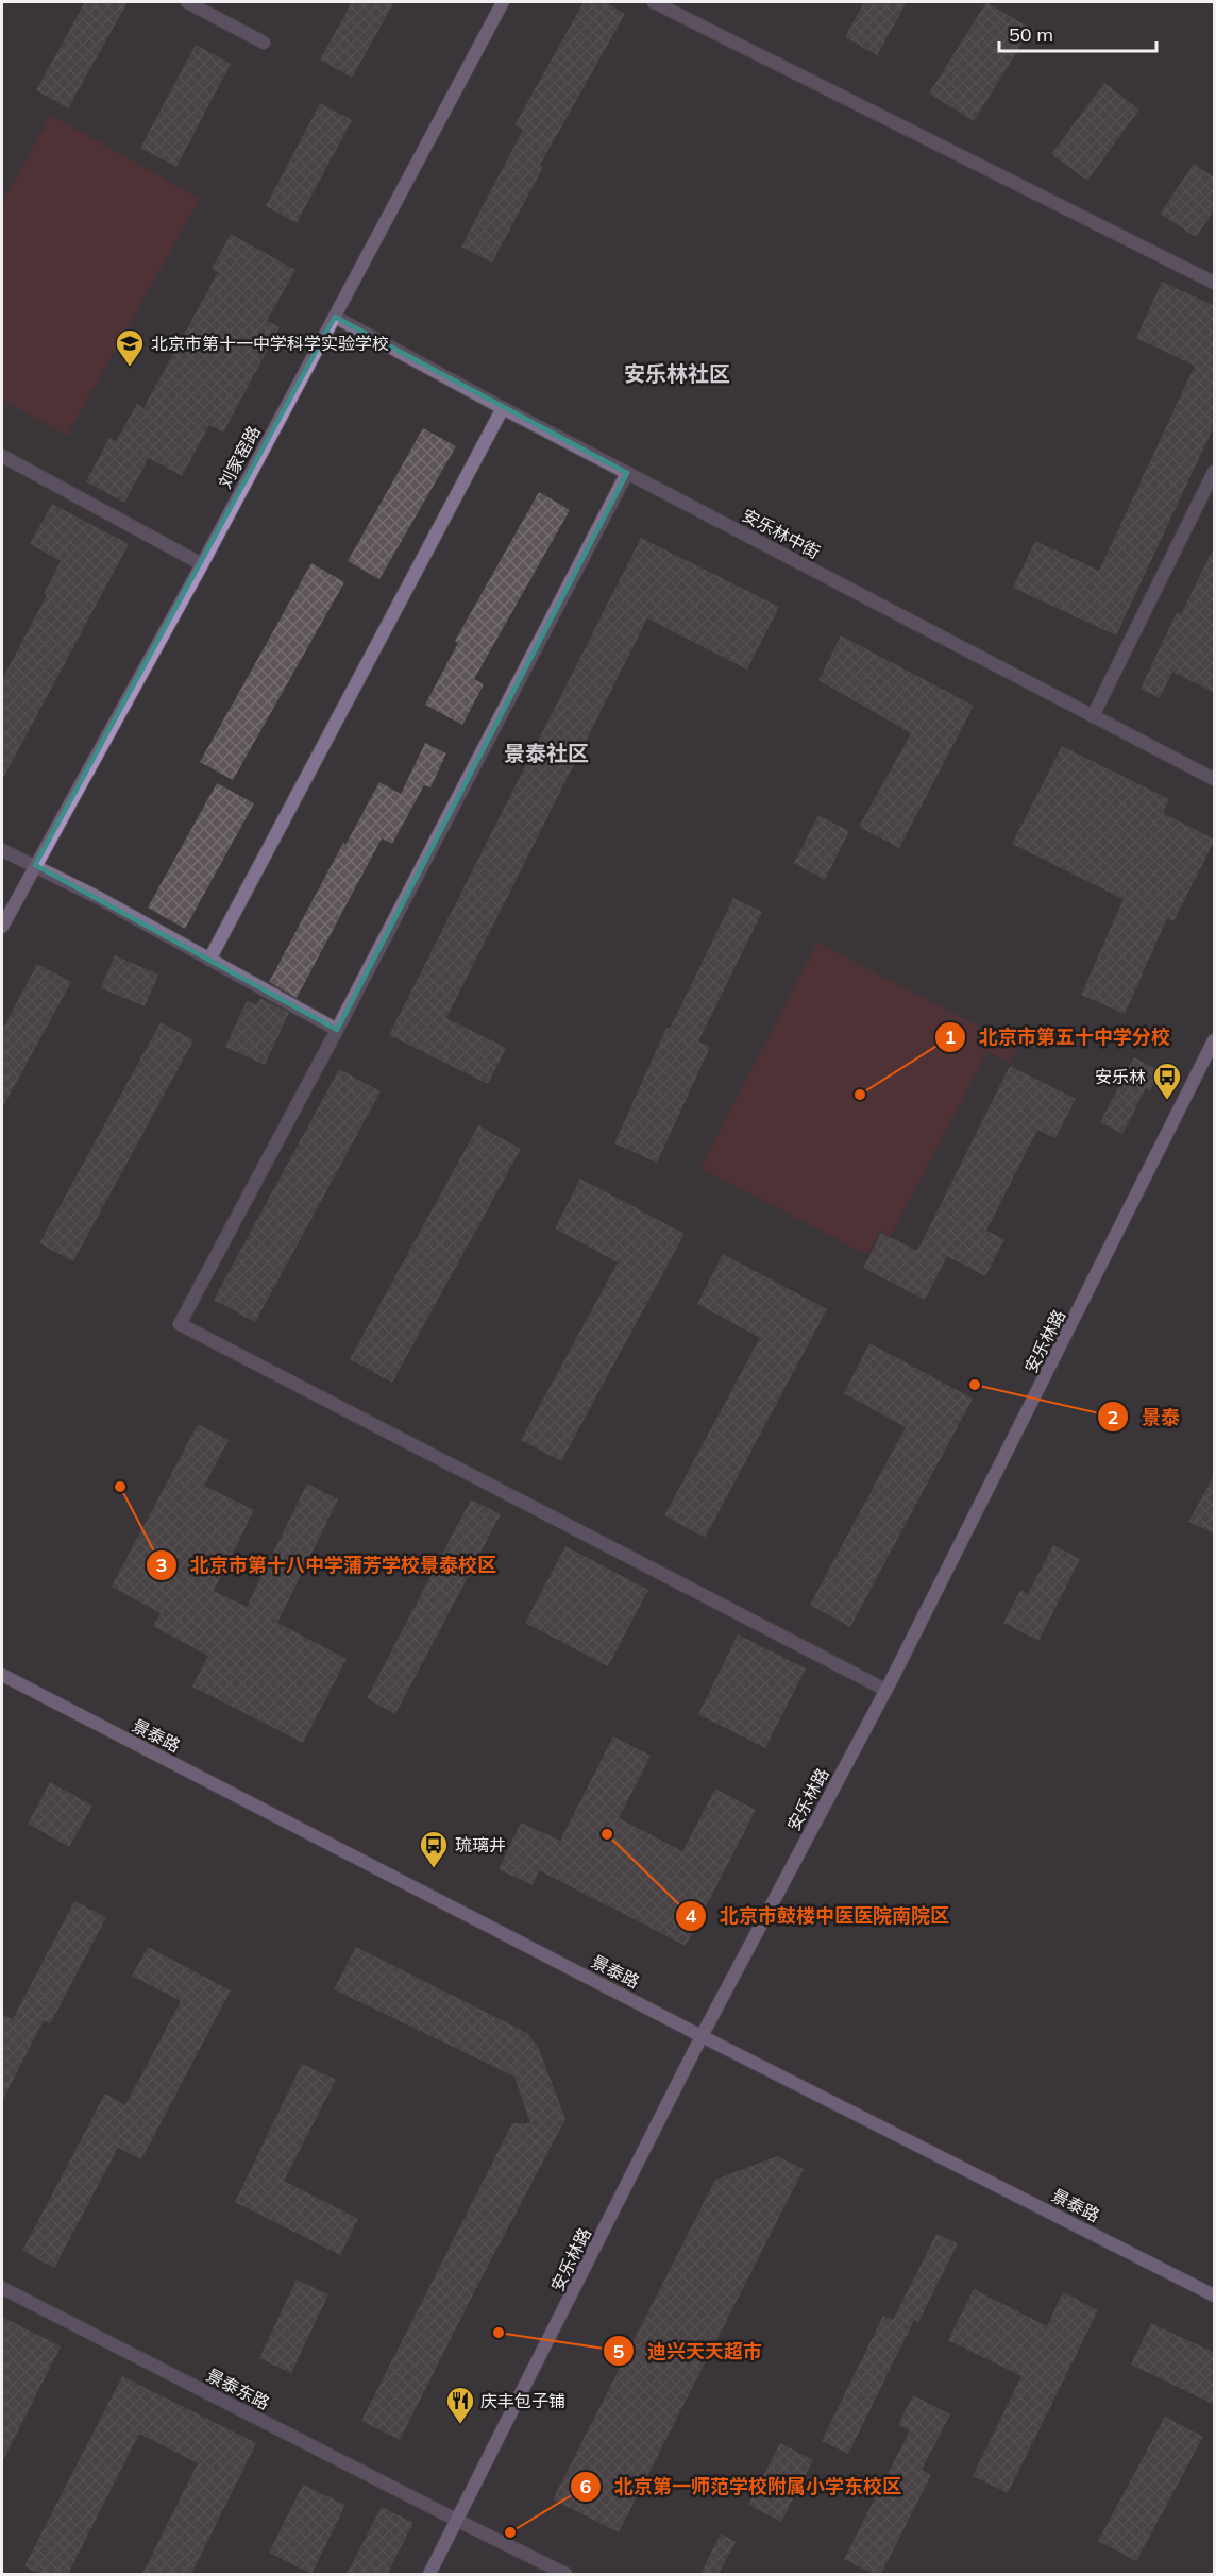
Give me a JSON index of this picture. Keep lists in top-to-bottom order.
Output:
{
  "streets": {
    "street": [
      "刘家窑路",
      "安乐林中街",
      "安乐林路",
      "景泰路",
      "景泰东路"
    ]
  },
  "crossings": [
    ["刘家窑路", "安乐林中街"],
    ["安乐林路", "景泰路"],
    ["安乐林路", "景泰东路"]
  ],
  "districts": ["安乐林社区", "景泰社区"],
  "places": {
    "school or university": ["北京市第十一中学科学实验学校"],
    "other": [
      "北京市第五十中学分校",
      "景泰",
      "北京市第十八中学蒲芳学校景泰校区",
      "北京市鼓楼中医医院南院区",
      "迪兴天天超市",
      "北京第一师范学校附属小学东校区"
    ],
    "bus stop": ["安乐林", "琉璃井"],
    "restaurant": ["庆丰包子铺"]
  },
  "scale_bar": "50 m"
}
